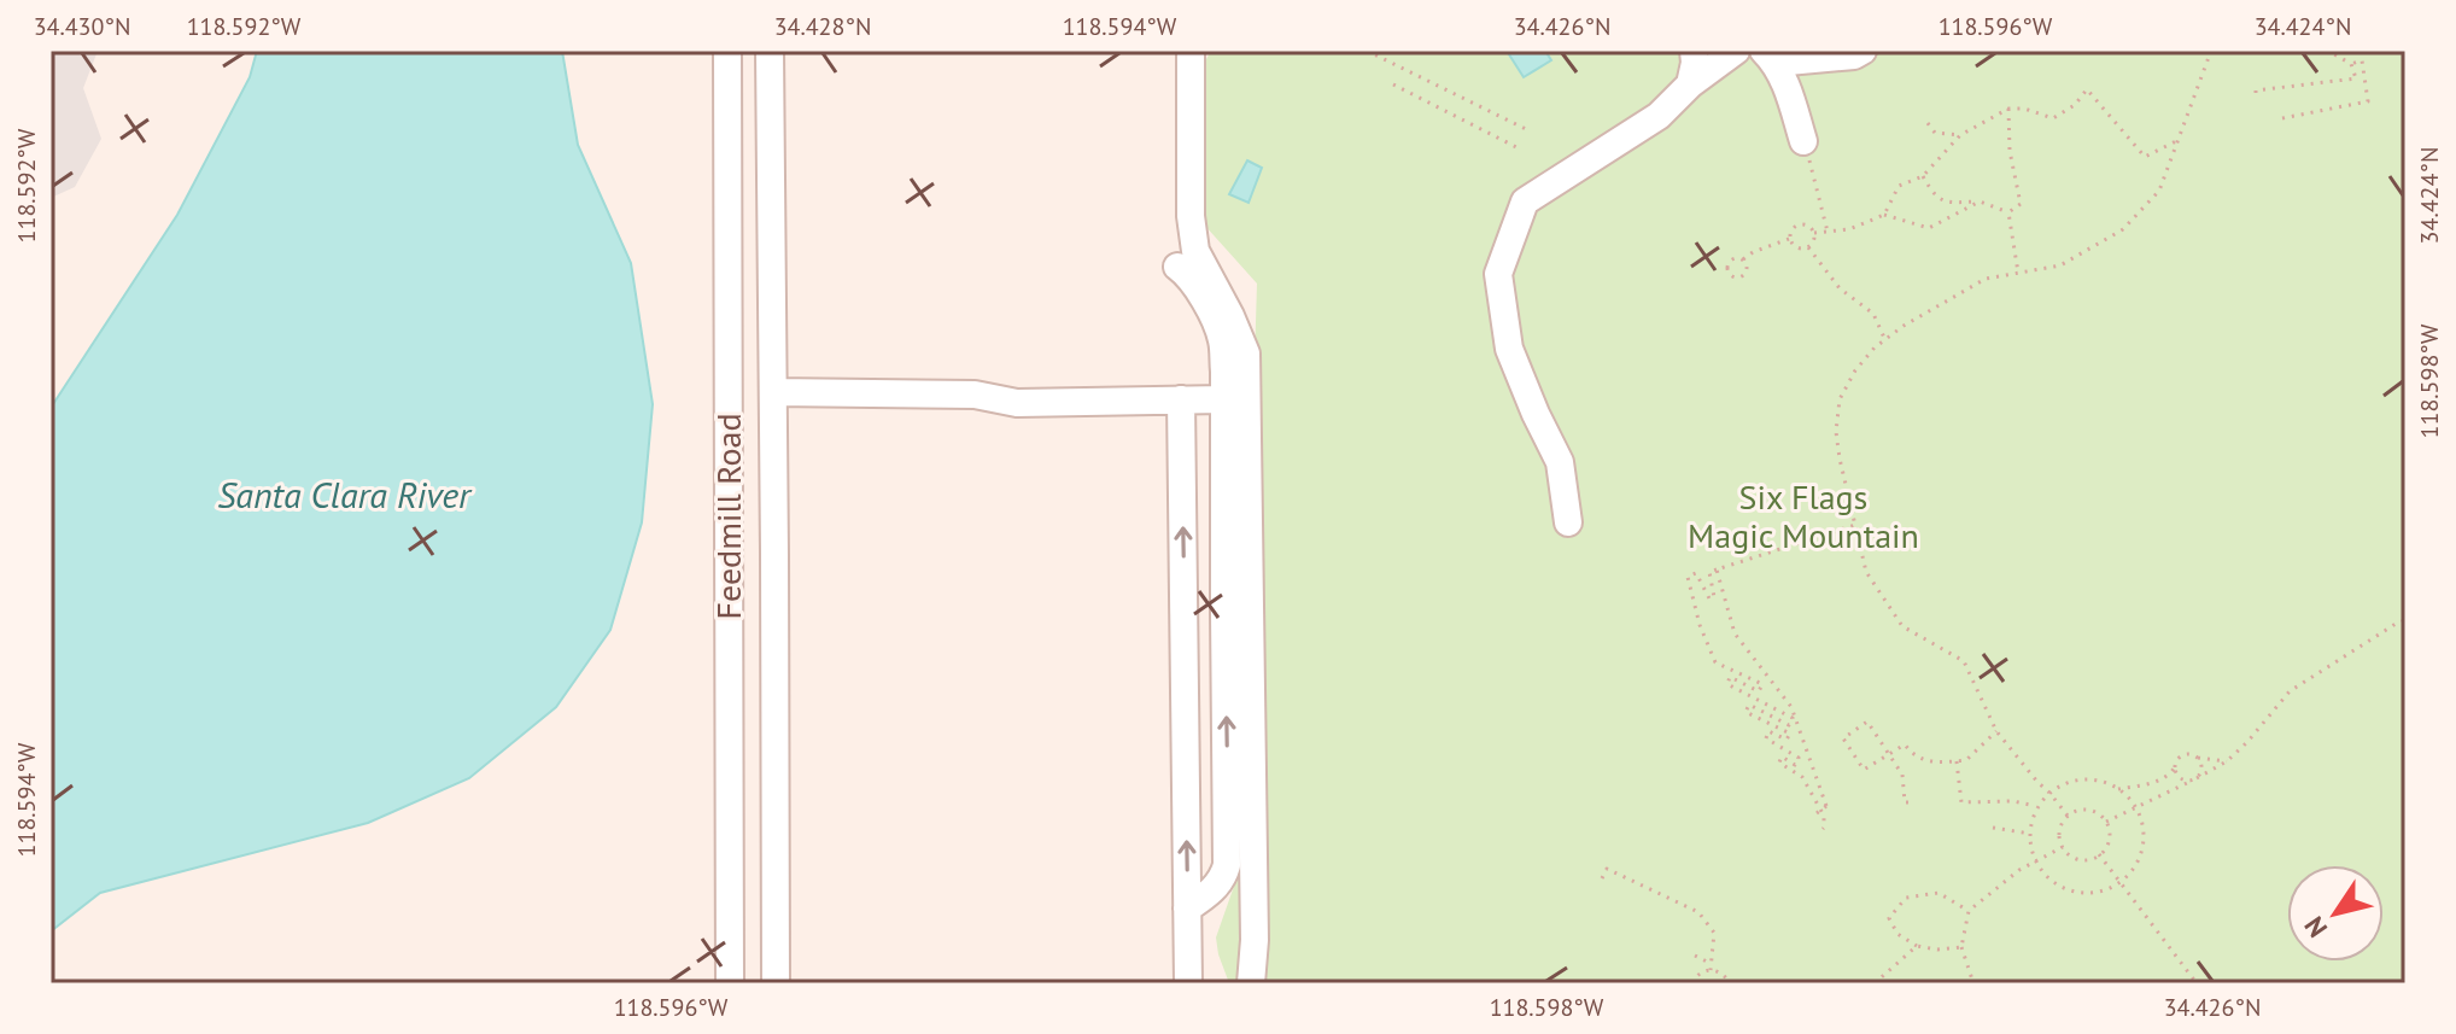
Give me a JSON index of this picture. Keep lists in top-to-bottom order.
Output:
{
  "streets": {
    "street": ["Feedmill Road"]
  },
  "water": ["Santa Clara River"],
  "parks": ["Six Flags Magic Mountain"],
  "north": "bottom left",
  "coordinates": [
    "34.430°N",
    "118.592°W",
    "34.428°N",
    "118.594°W",
    "34.426°N",
    "118.596°W",
    "34.424°N",
    "118.598°W"
  ]
}
